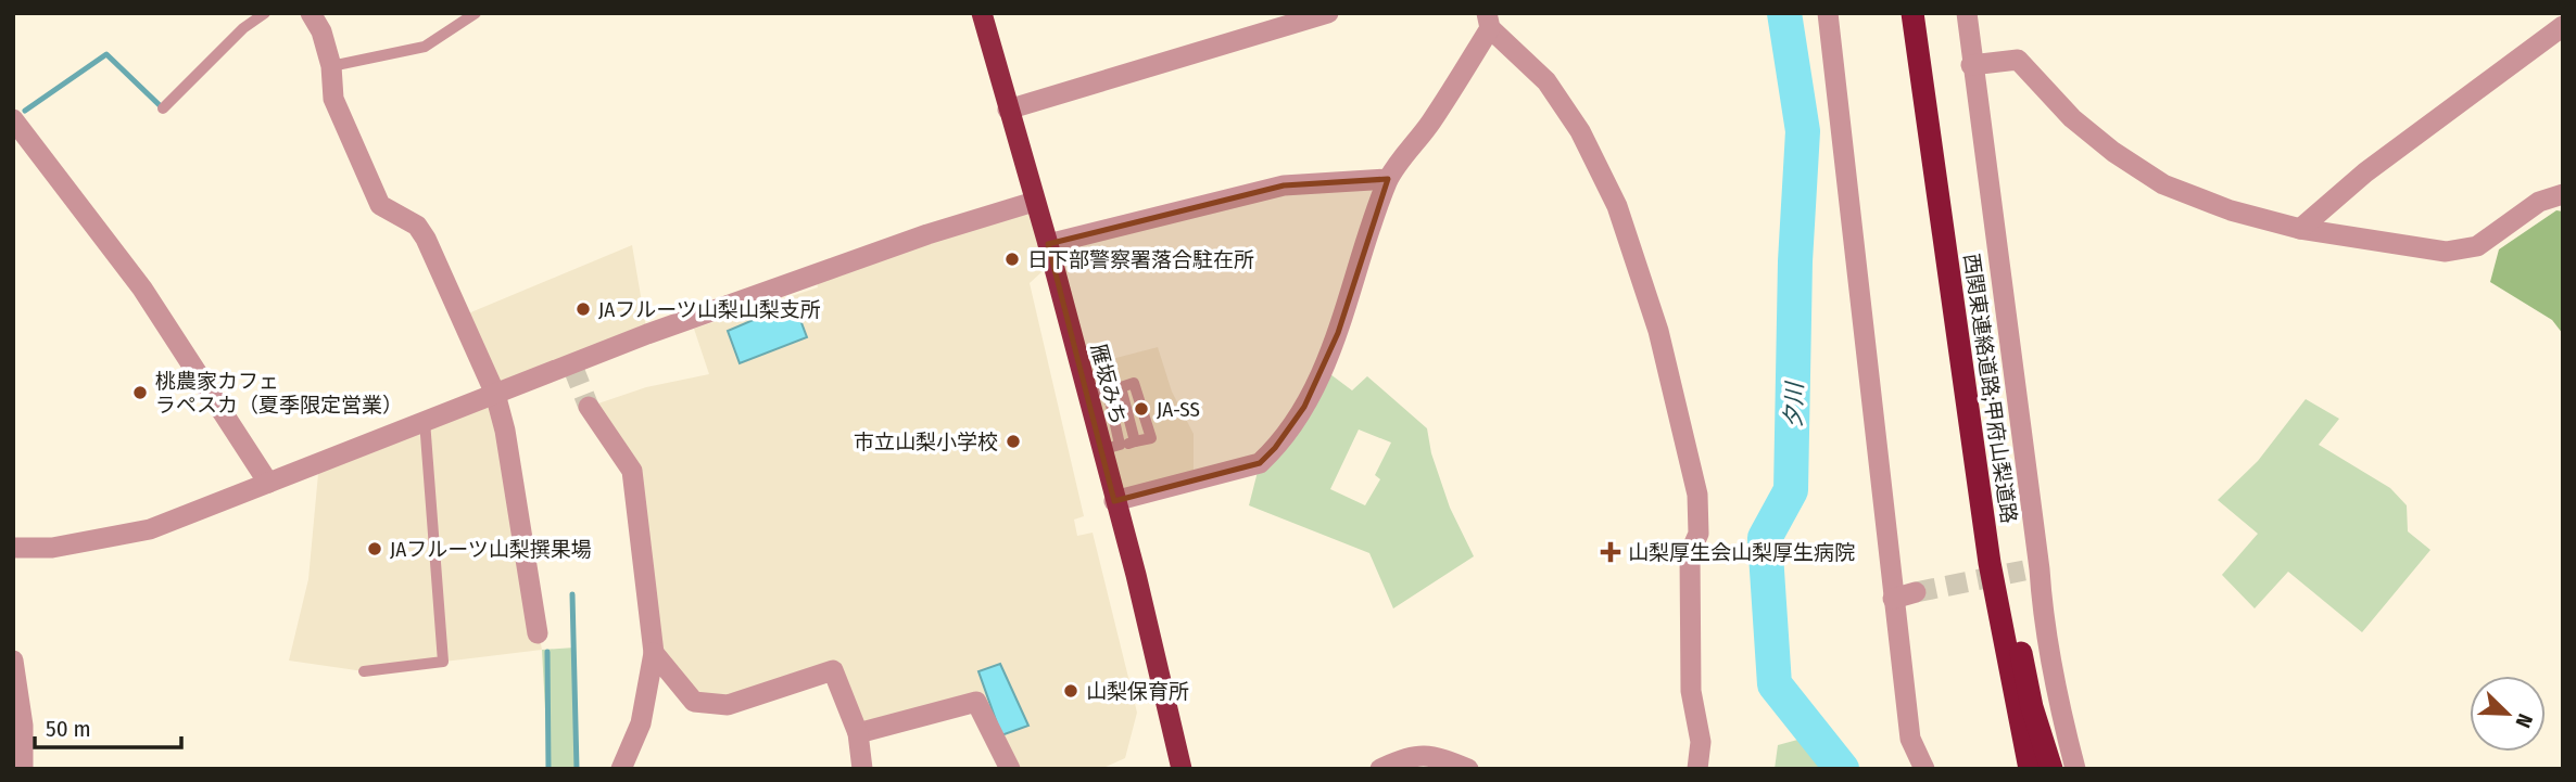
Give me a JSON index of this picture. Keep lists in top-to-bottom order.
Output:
{
  "streets": {
    "highway": ["雁坂みち", "西関東連絡道路;甲府山梨道路"]
  },
  "water": ["夕川"],
  "places": {
    "other": [
      "日下部警察署落合駐在所",
      "JAフルーツ山梨山梨支所",
      "桃農家カフェ ラペスカ（夏季限定営業）",
      "JA-SS",
      "市立山梨小学校",
      "JAフルーツ山梨撰果場",
      "山梨保育所"
    ],
    "health": ["山梨厚生会山梨厚生病院"]
  },
  "scale_bar": "50 m",
  "north": "bottom right"
}
